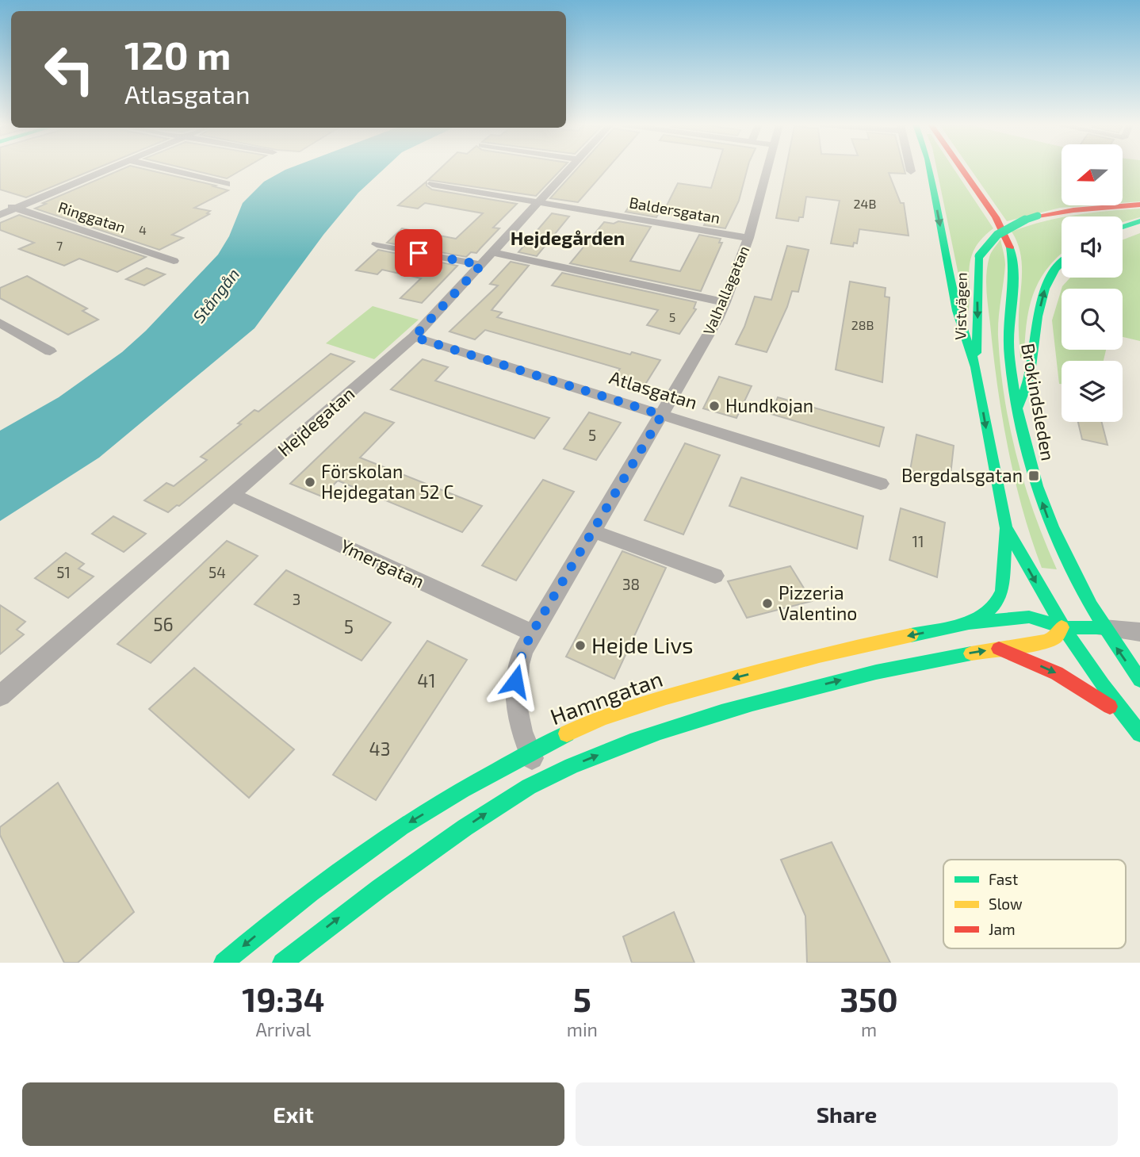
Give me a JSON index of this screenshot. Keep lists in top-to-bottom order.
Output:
{
  "streets": {
    "main road": ["Vistvägen", "Brokindsleden", "Hamngatan"],
    "street": [
      "Baldersgatan",
      "Ringgatan",
      "Valhallagatan",
      "Atlasgatan",
      "Hejdegatan",
      "Ymergatan"
    ]
  },
  "crossings": [
    ["Baldersgatan", "Valhallagatan"],
    ["Baldersgatan", "Hejdegatan"],
    ["Valhallagatan", "Atlasgatan"],
    ["Valhallagatan", "Ymergatan"],
    ["Valhallagatan", "Hamngatan"],
    ["Atlasgatan", "Hejdegatan"],
    ["Brokindsleden", "Hamngatan"],
    ["Hejdegatan", "Ymergatan"]
  ],
  "one_way": ["Vistvägen"],
  "districts": ["Hejdegården"],
  "water": ["Stångån"],
  "places": {
    "other": [
      "Hundkojan",
      "Förskolan Hejdegatan 52 C",
      "Pizzeria Valentino",
      "Hejde Livs"
    ],
    "transit": ["Bergdalsgatan"]
  },
  "house_numbers": [
    "24B",
    "4",
    "7",
    "5",
    "28B",
    "5",
    "11",
    "51",
    "54",
    "38",
    "3",
    "56",
    "5",
    "41",
    "43"
  ],
  "legend": ["Fast", "Slow", "Jam"],
  "north": "left",
  "page": {
    "turn": ["120 m", "Atlasgatan"],
    "eta": [
      "19:34",
      "Arrival",
      "5",
      "min",
      "350",
      "m"
    ],
    "buttons": ["Exit", "Share"]
  }
}
